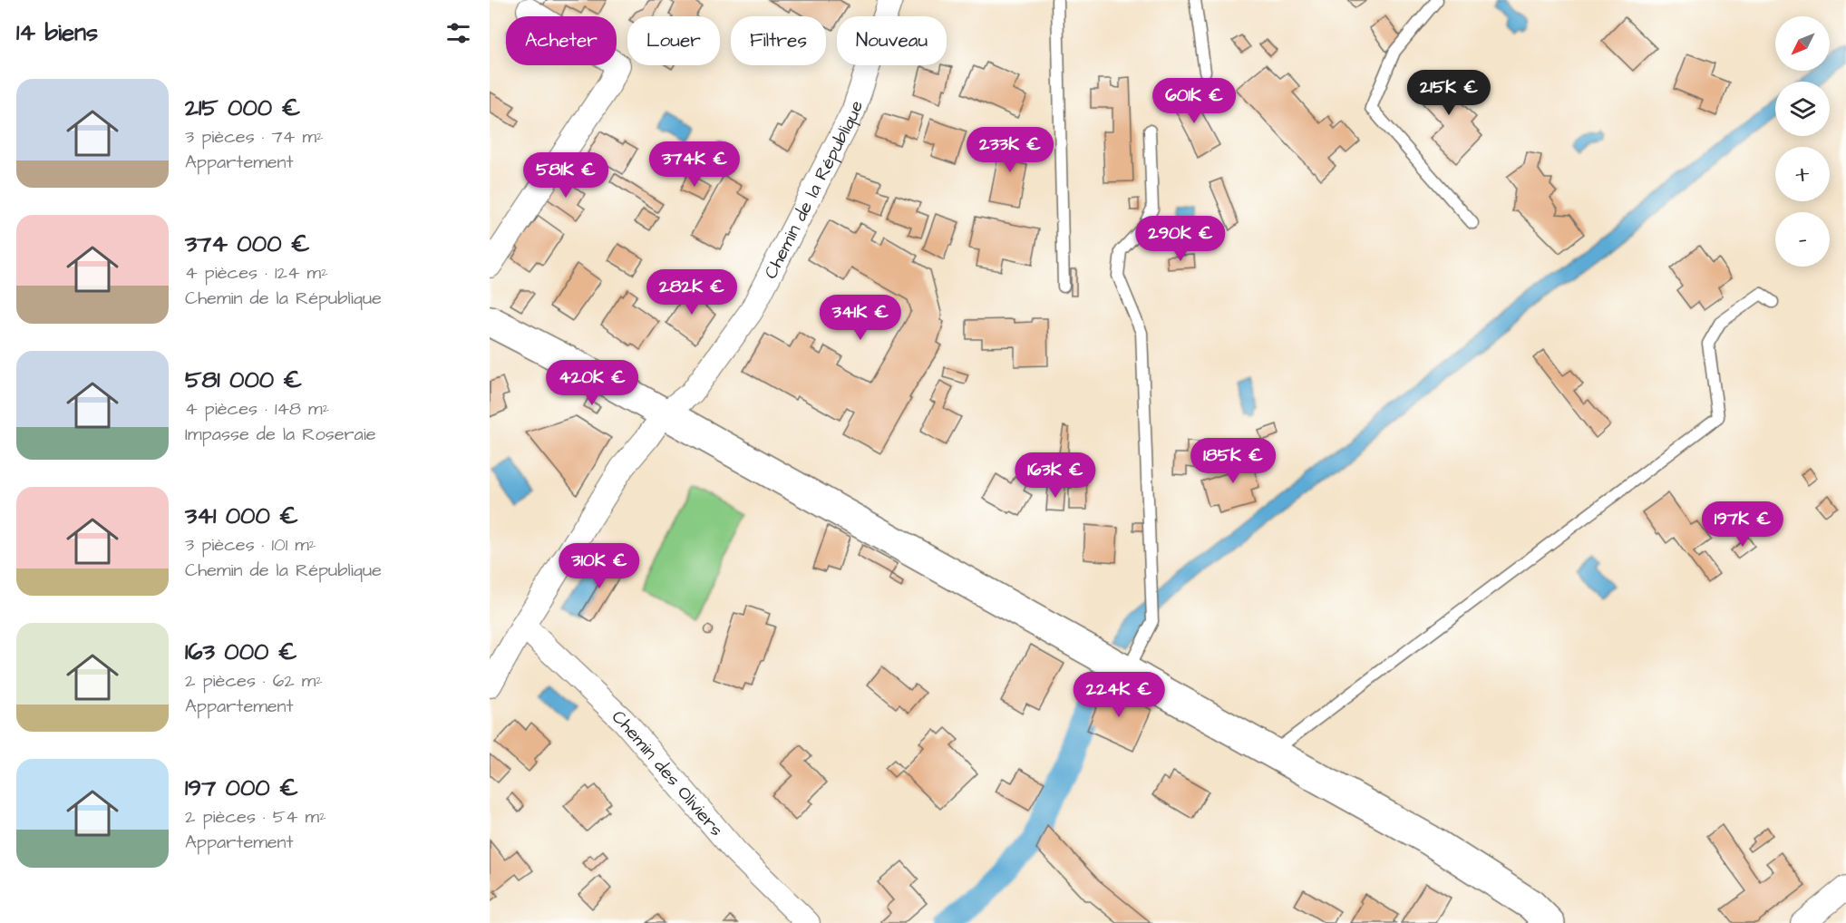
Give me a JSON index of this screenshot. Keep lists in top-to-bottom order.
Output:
{
  "streets": {
    "street": ["Chemin de la République", "Chemin des Oliviers"]
  },
  "crossings": [
    ["Chemin de la République", "Chemin des Oliviers"]
  ],
  "north": "bottom left",
  "page": {
    "heading": "14 biens",
    "map_buttons": ["+", "−"],
    "chip": [
      "Acheter",
      "Louer",
      "Filtres",
      "Nouveau"
    ],
    "list": [
      {
        "name": "215 000 €",
        "note": "3 pièces · 74 m² · Appartement"
      },
      {
        "name": "374 000 €",
        "note": "4 pièces · 124 m² · Chemin de la République"
      },
      {
        "name": "581 000 €",
        "note": "4 pièces · 148 m² · Impasse de la Roseraie"
      },
      {
        "name": "341 000 €",
        "note": "3 pièces · 101 m² · Chemin de la République"
      },
      {
        "name": "163 000 €",
        "note": "2 pièces · 62 m² · Appartement"
      },
      {
        "name": "197 000 €",
        "note": "2 pièces · 54 m² · Appartement"
      }
    ],
    "price": [
      "215K €",
      "601K €",
      "233K €",
      "374K €",
      "581K €",
      "290K €",
      "282K €",
      "341K €",
      "420K €",
      "185K €",
      "163K €",
      "197K €",
      "310K €",
      "224K €"
    ]
  }
}
